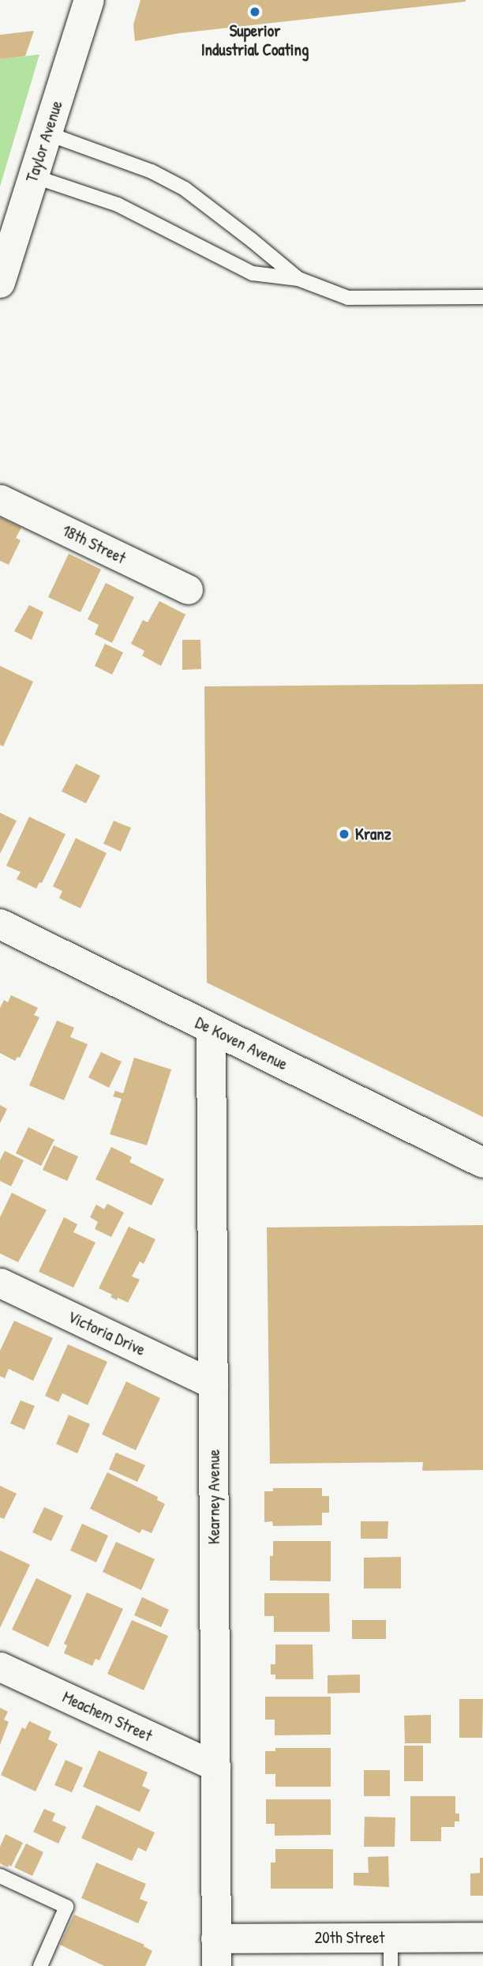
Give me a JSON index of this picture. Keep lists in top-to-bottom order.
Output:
{
  "streets": {
    "street": [
      "Taylor Avenue",
      "18th Street",
      "De Koven Avenue",
      "Victoria Drive",
      "Kearney Avenue",
      "Meachem Street",
      "20th Street"
    ]
  },
  "crossings": [
    ["De Koven Avenue", "Kearney Avenue"],
    ["Victoria Drive", "Kearney Avenue"],
    ["Kearney Avenue", "Meachem Street"],
    ["Kearney Avenue", "20th Street"]
  ],
  "places": ["Superior Industrial Coating", "Kranz"]
}
